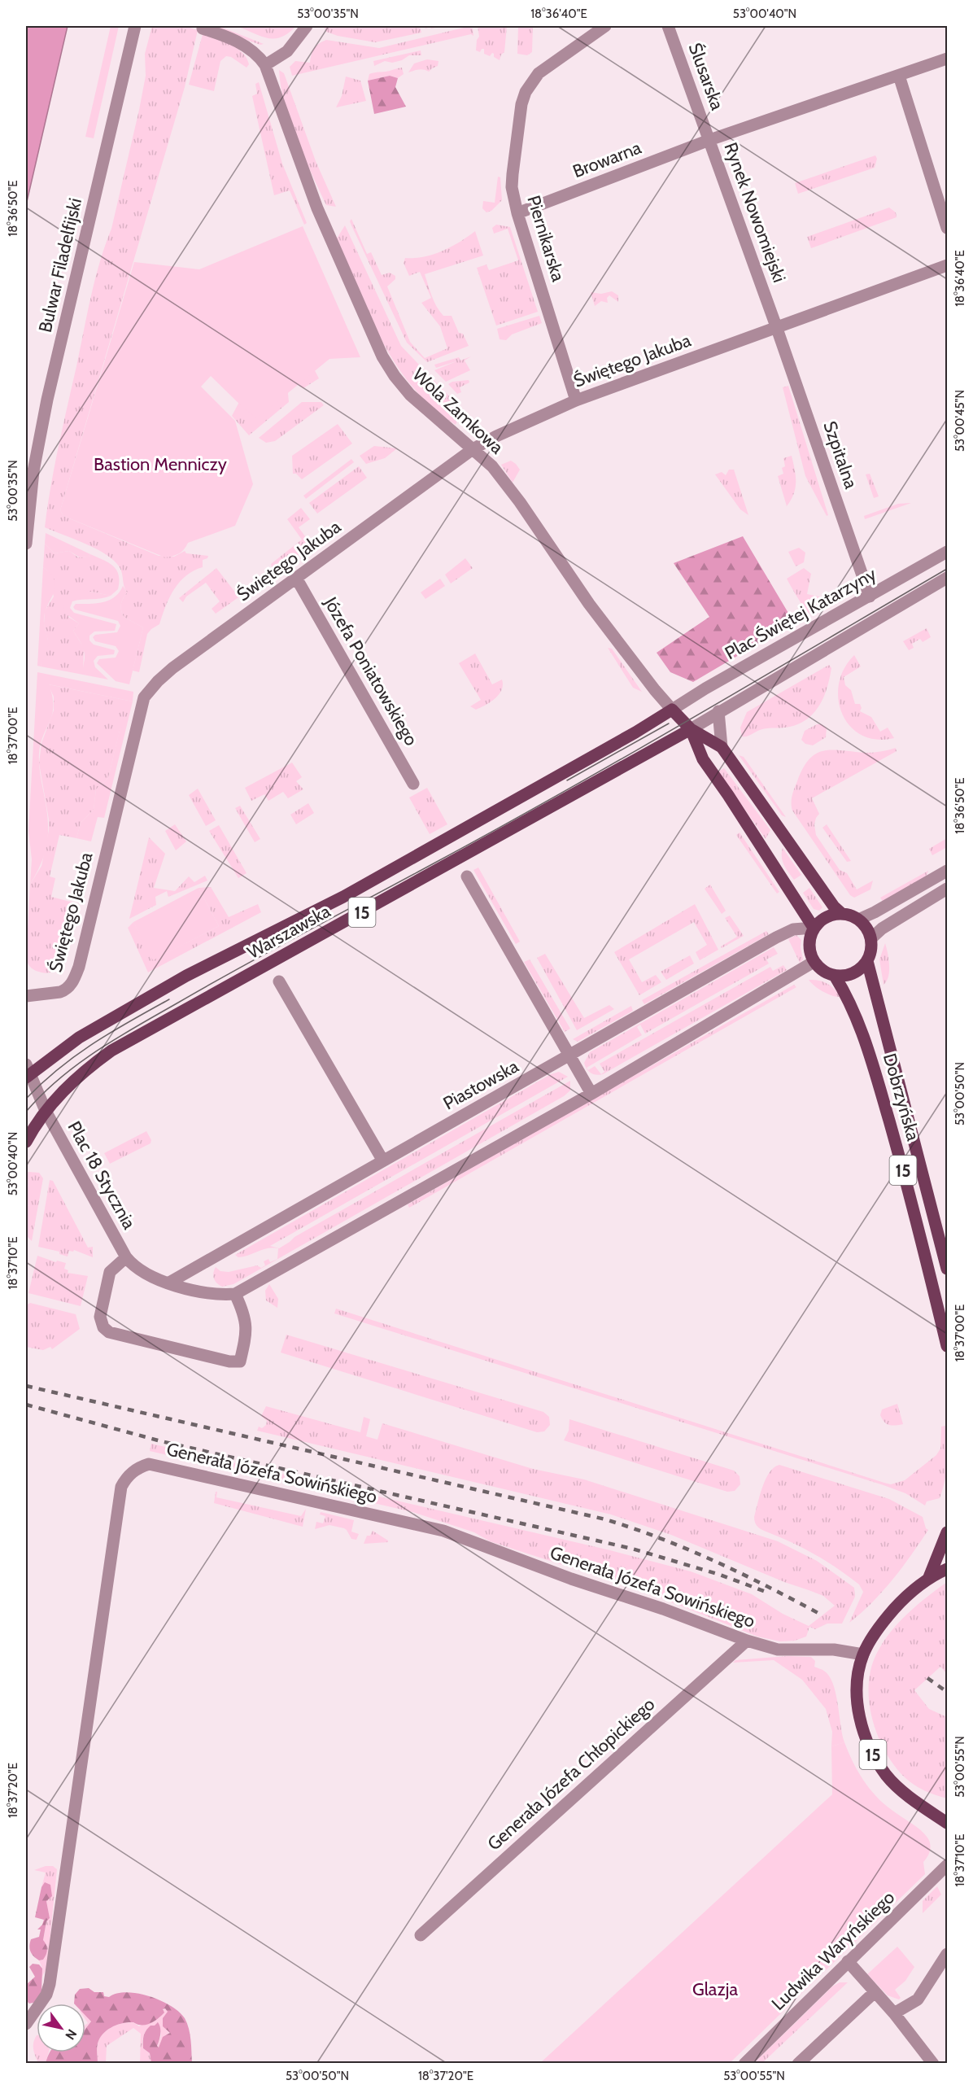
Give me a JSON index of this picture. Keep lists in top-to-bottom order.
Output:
{
  "streets": {
    "main road": ["15", "Warszawska", "Dobrzyńska"],
    "street": [
      "Ślusarska",
      "Browarna",
      "Rynek Nowomiejski",
      "Piernikarska",
      "Bulwar Filadelfijski",
      "Świętego Jakuba",
      "Wola Zamkowa",
      "Szpitalna",
      "Plac Świętej Katarzyny",
      "Józefa Poniatowskiego",
      "Piastowska",
      "Plac 18 Stycznia",
      "Generała Józefa Sowińskiego",
      "Generała Józefa Chłopickiego",
      "Ludwika Waryńskiego"
    ]
  },
  "crossings": [
    ["Ślusarska", "Browarna"],
    ["Ślusarska", "Rynek Nowomiejski"],
    ["Browarna", "Rynek Nowomiejski"],
    ["Browarna", "Piernikarska"],
    ["Rynek Nowomiejski", "Świętego Jakuba"],
    ["Rynek Nowomiejski", "Szpitalna"],
    ["Piernikarska", "Świętego Jakuba"],
    ["Świętego Jakuba", "Wola Zamkowa"],
    ["Świętego Jakuba", "Szpitalna"],
    ["Świętego Jakuba", "Józefa Poniatowskiego"],
    ["Wola Zamkowa", "Plac Świętej Katarzyny"],
    ["Wola Zamkowa", "Warszawska"],
    ["Szpitalna", "Plac Świętej Katarzyny"],
    ["Plac Świętej Katarzyny", "Warszawska"],
    ["15", "Warszawska"],
    ["15", "Piastowska"],
    ["15", "Dobrzyńska"],
    ["15", "Plac 18 Stycznia"],
    ["15", "Generała Józefa Sowińskiego"],
    ["Warszawska", "Plac 18 Stycznia"],
    ["Piastowska", "Dobrzyńska"],
    ["Piastowska", "Plac 18 Stycznia"],
    ["Generała Józefa Sowińskiego", "Generała Józefa Chłopickiego"]
  ],
  "parks": ["Bastion Menniczy", "Glazja"],
  "north": "bottom right",
  "coordinates": [
    "53°00'35\"N",
    "18°36'40\"E",
    "53°00'40\"N",
    "18°36'50\"E",
    "53°00'45\"N",
    "18°37'00\"E",
    "53°00'50\"N",
    "18°37'10\"E",
    "53°00'55\"N",
    "18°37'20\"E"
  ]
}
